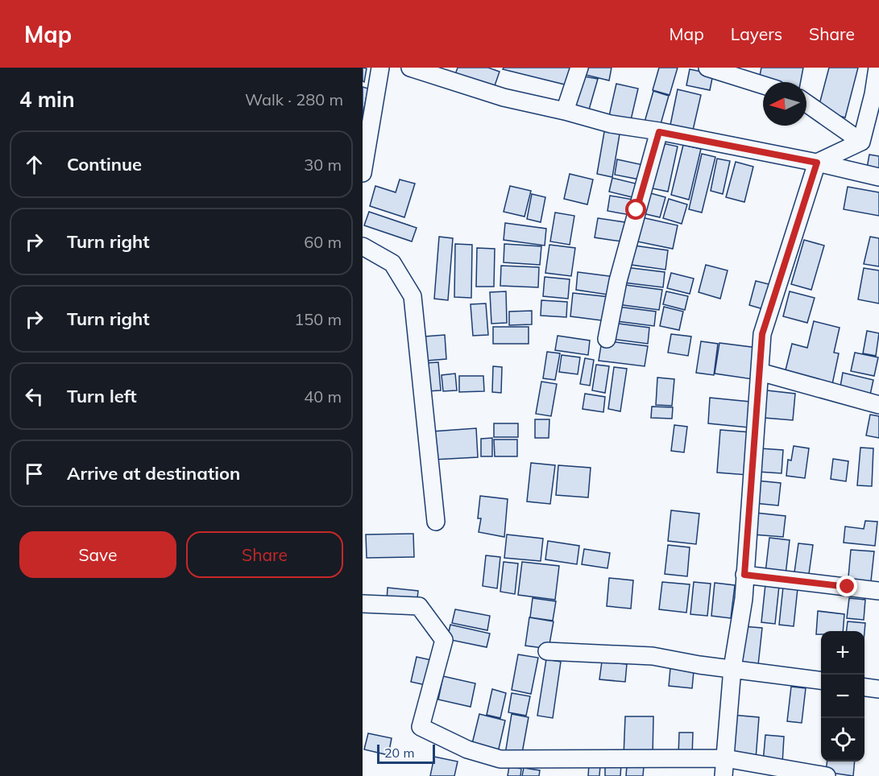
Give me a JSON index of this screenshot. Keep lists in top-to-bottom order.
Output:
{
  "scale_bar": "20 m",
  "north": "left",
  "page": {
    "header": "Map",
    "nav": ["Map", "Layers", "Share"],
    "heading": ["4 min", "Walk · 280 m"],
    "list": [
      ["Continue", "30 m"],
      ["Turn right", "60 m"],
      ["Turn right", "150 m"],
      ["Turn left", "40 m"],
      "Arrive at destination"
    ],
    "buttons": ["Save", "Share"],
    "map_buttons": ["+", "−"],
    "scale": "20 m"
  }
}
